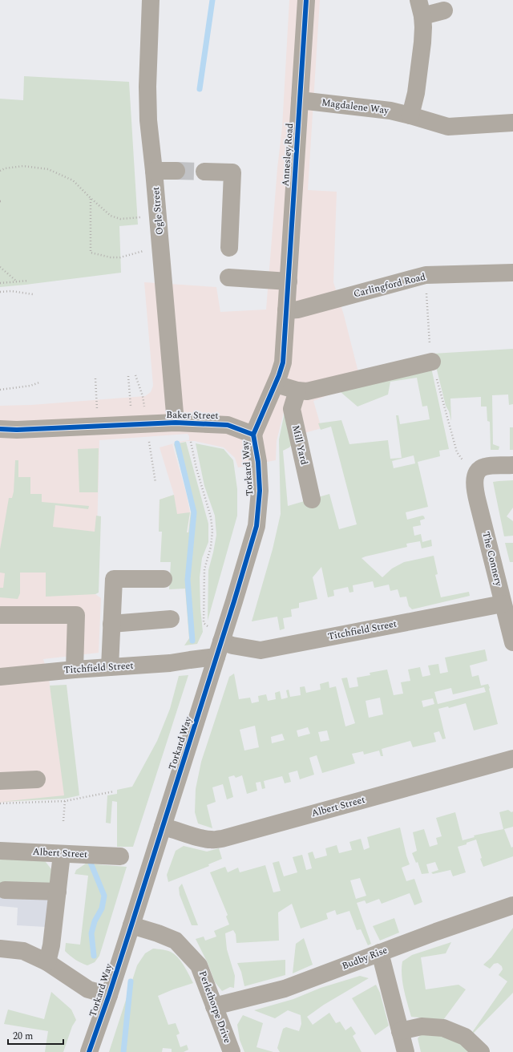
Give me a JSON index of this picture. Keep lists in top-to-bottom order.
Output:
{
  "streets": {
    "street": [
      "Magdalene Way",
      "Annesley Road",
      "Ogle Street",
      "Carlingford Road",
      "Baker Street",
      "Mill Yard",
      "Torkard Way",
      "The Connery",
      "Titchfield Street",
      "Albert Street",
      "Budby Rise",
      "Perlethorpe Drive"
    ]
  },
  "crossings": [
    ["Magdalene Way", "Annesley Road"],
    ["Annesley Road", "Carlingford Road"],
    ["Ogle Street", "Baker Street"],
    ["Baker Street", "Torkard Way"],
    ["Torkard Way", "Titchfield Street"],
    ["Torkard Way", "Albert Street"],
    ["Torkard Way", "Perlethorpe Drive"],
    ["The Connery", "Titchfield Street"],
    ["Budby Rise", "Perlethorpe Drive"]
  ],
  "scale_bar": "20 m"
}
